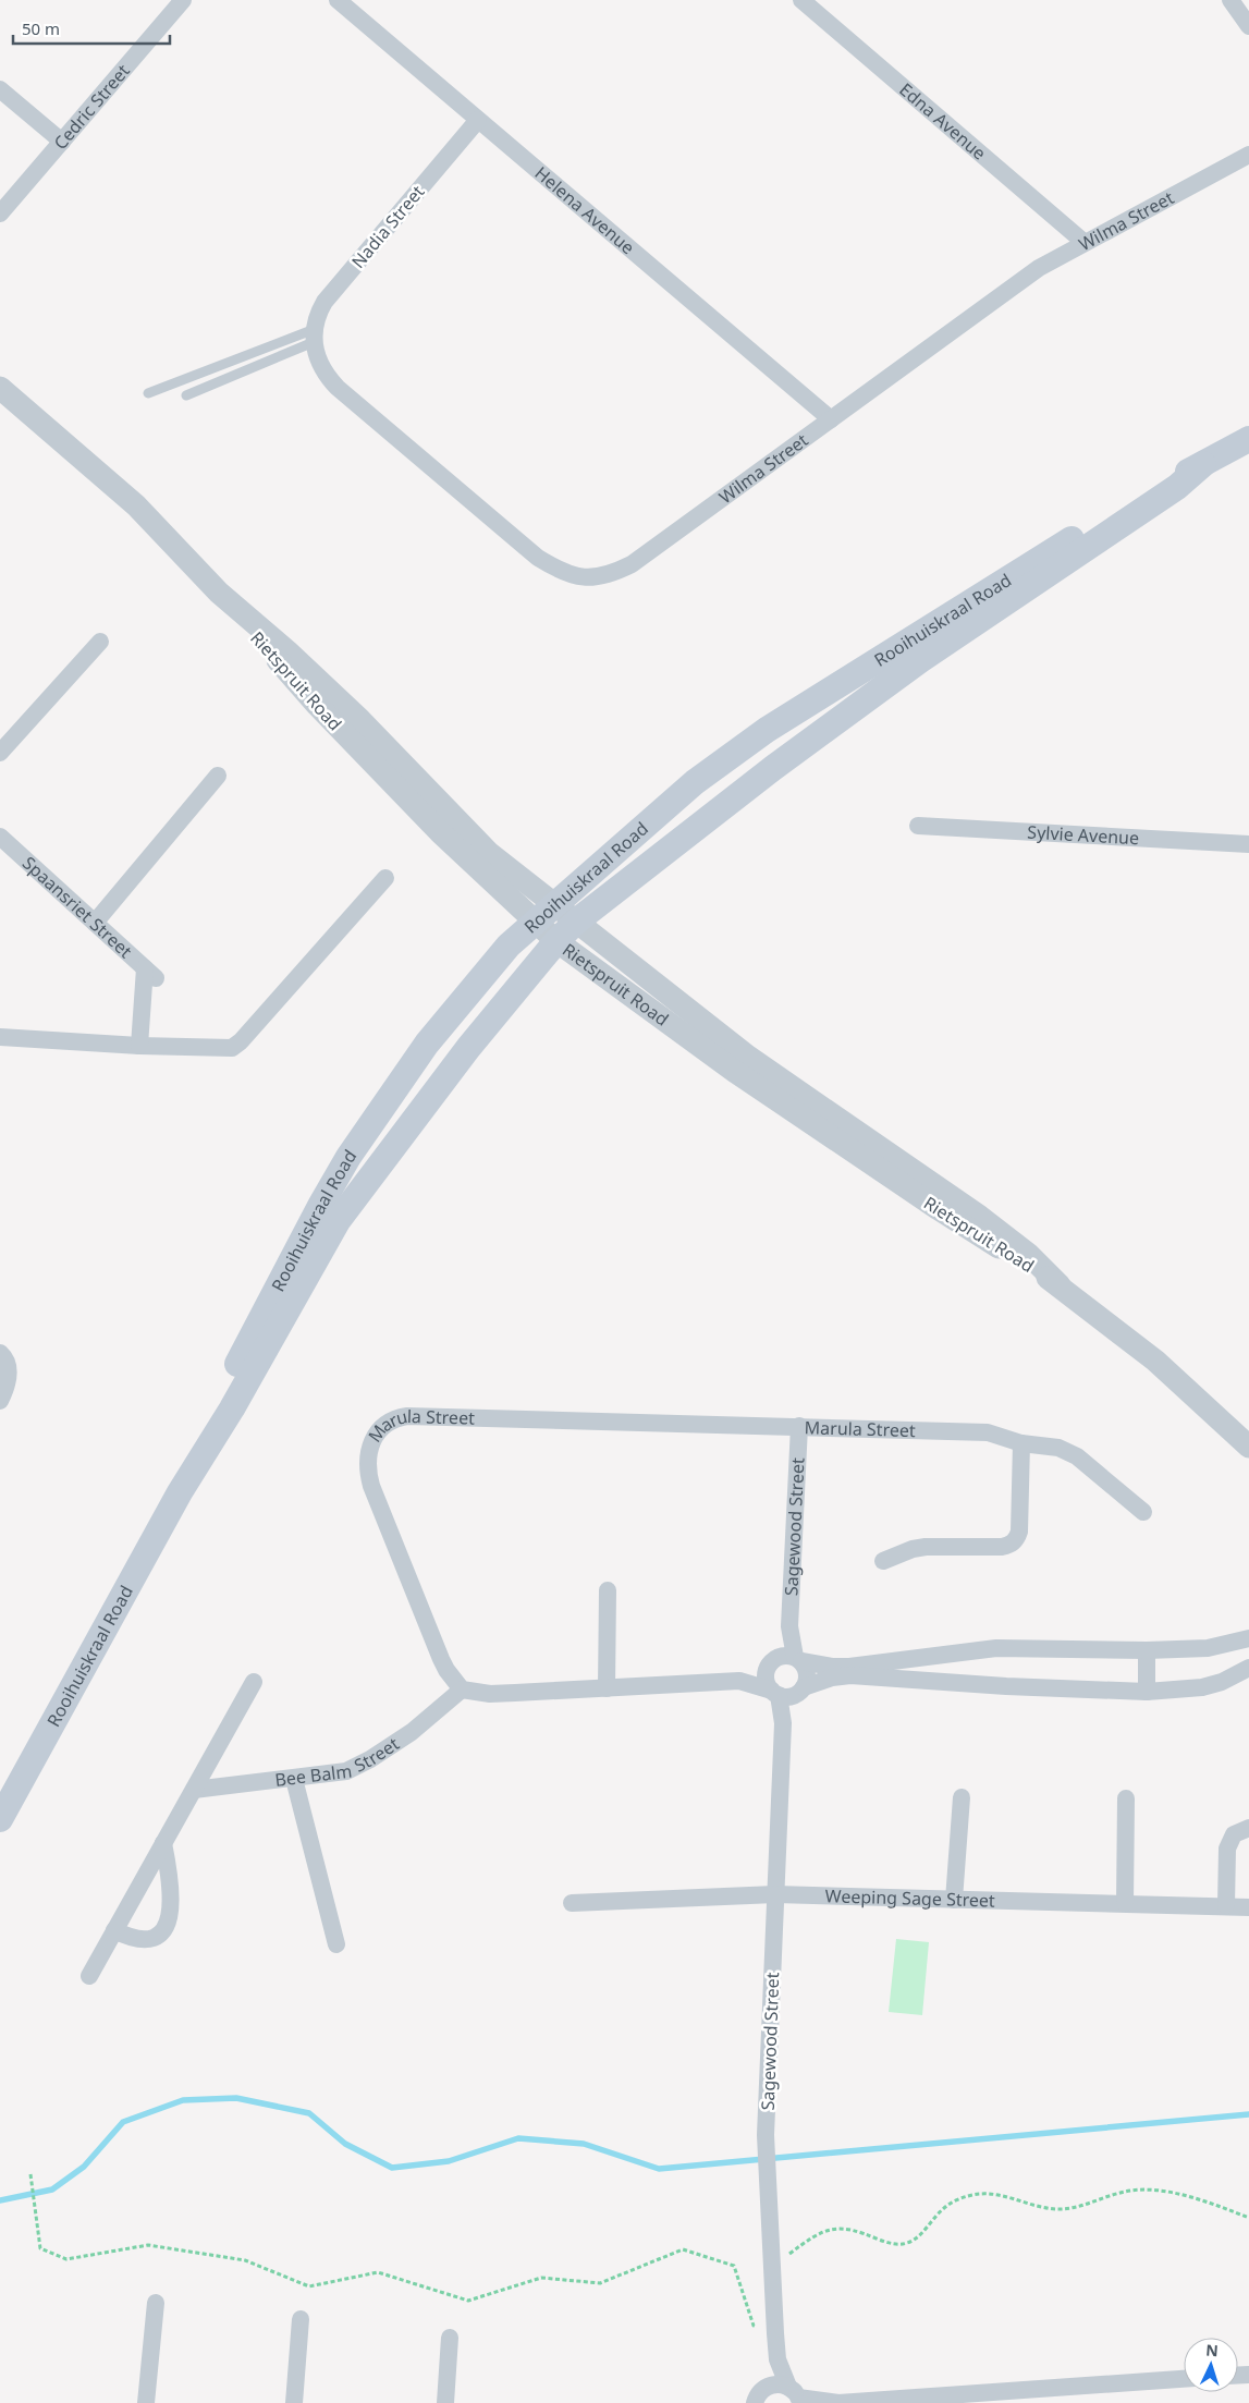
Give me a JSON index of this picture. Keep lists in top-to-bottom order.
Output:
{
  "streets": {
    "main road": ["Rooihuiskraal Road"],
    "street": [
      "Cedric Street",
      "Edna Avenue",
      "Helena Avenue",
      "Wilma Street",
      "Nadia Street",
      "Rietspruit Road",
      "Sylvie Avenue",
      "Spaansriet Street",
      "Marula Street",
      "Sagewood Street",
      "Bee Balm Street",
      "Weeping Sage Street"
    ]
  },
  "crossings": [
    ["Edna Avenue", "Wilma Street"],
    ["Helena Avenue", "Wilma Street"],
    ["Helena Avenue", "Nadia Street"],
    ["Wilma Street", "Nadia Street"],
    ["Rooihuiskraal Road", "Rietspruit Road"],
    ["Marula Street", "Sagewood Street"],
    ["Marula Street", "Bee Balm Street"],
    ["Sagewood Street", "Weeping Sage Street"]
  ],
  "scale_bar": "50 m",
  "north": "top"
}
